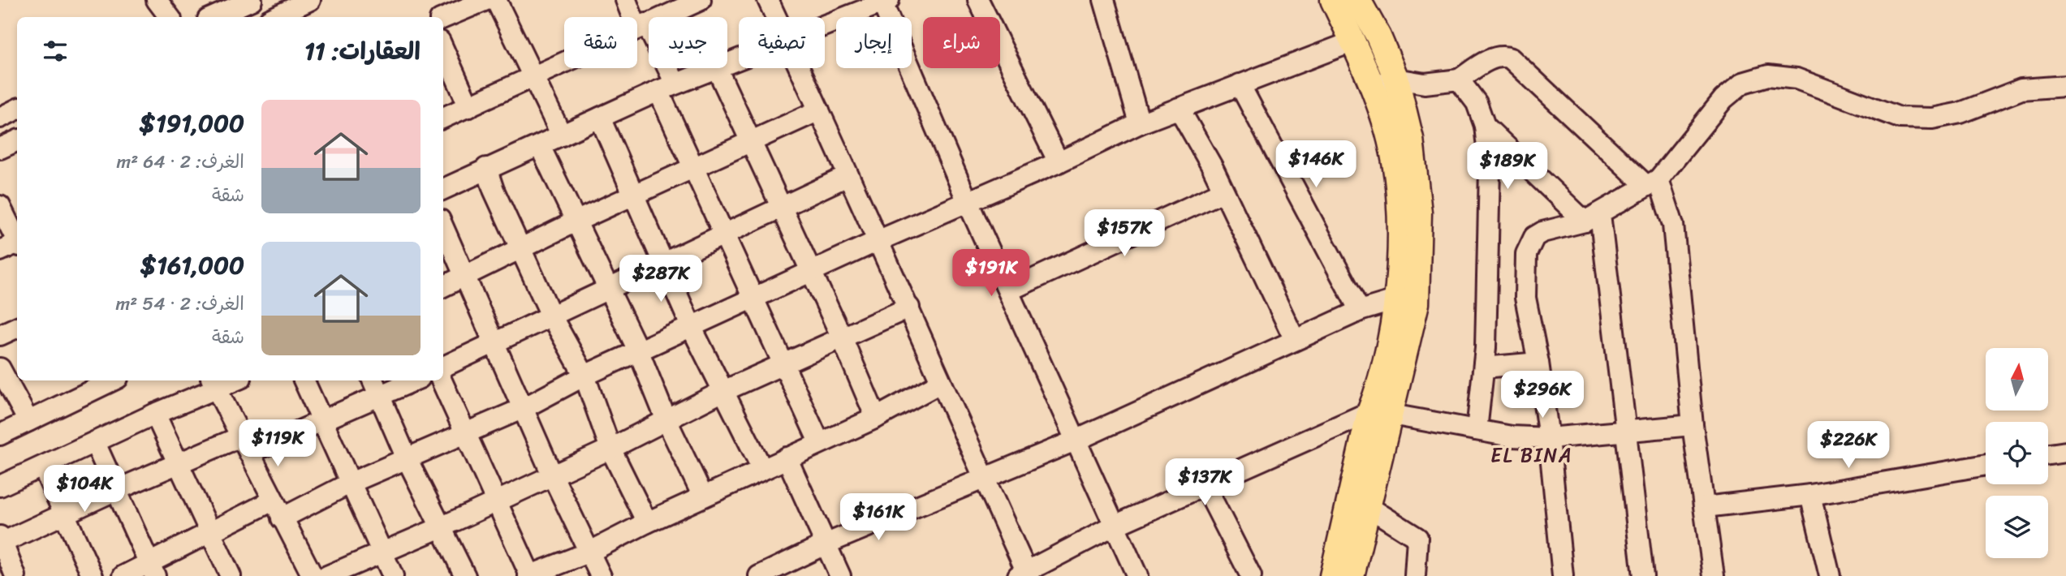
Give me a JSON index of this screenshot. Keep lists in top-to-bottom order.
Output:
{
  "districts": ["EL BINA"],
  "north": "top",
  "page": {
    "chip": [
      "شراء",
      "إيجار",
      "تصفية",
      "جديد",
      "شقة"
    ],
    "heading": "العقارات: 11",
    "list": [
      {
        "name": "$191,000",
        "note": "الغرف: 2 · 64 m² · شقة"
      },
      {
        "name": "$161,000",
        "note": "الغرف: 2 · 54 m² · شقة"
      }
    ],
    "price": [
      "$146K",
      "$189K",
      "$157K",
      "$191K",
      "$287K",
      "$296K",
      "$119K",
      "$226K",
      "$137K",
      "$104K",
      "$161K"
    ]
  }
}
